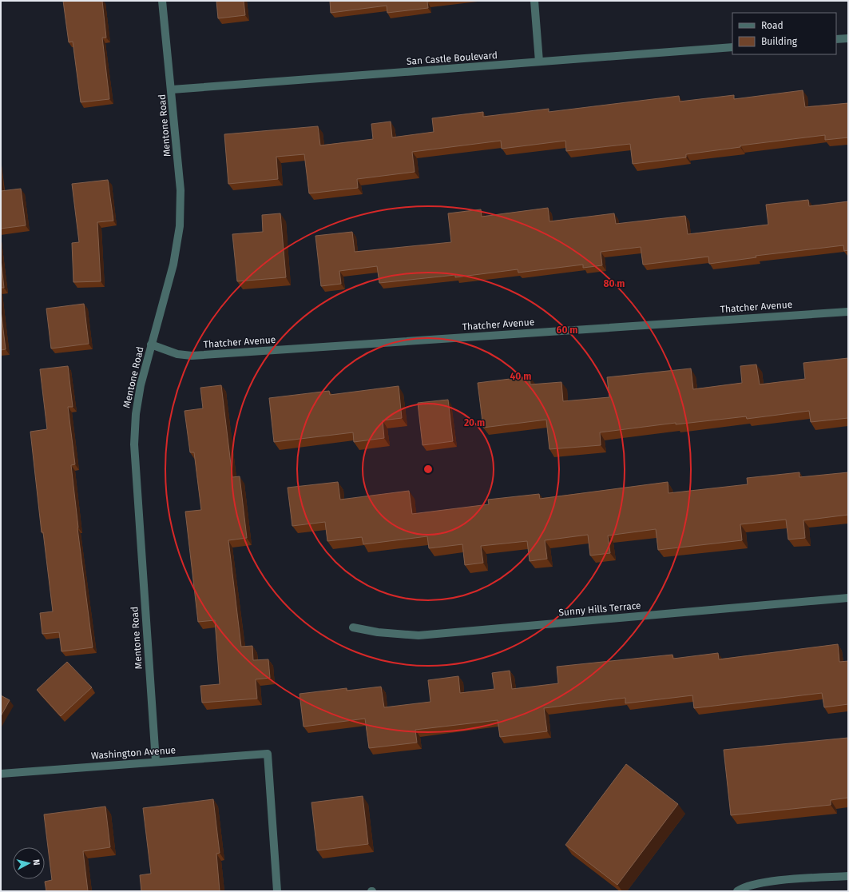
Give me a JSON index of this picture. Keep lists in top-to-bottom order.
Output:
{
  "streets": {
    "street": [
      "San Castle Boulevard",
      "Mentone Road",
      "Thatcher Avenue",
      "Sunny Hills Terrace",
      "Washington Avenue"
    ]
  },
  "crossings": [
    ["San Castle Boulevard", "Mentone Road"],
    ["Mentone Road", "Thatcher Avenue"],
    ["Mentone Road", "Washington Avenue"]
  ],
  "legend": ["Road", "Building"],
  "north": "right",
  "rings": [
    "80 m",
    "60 m",
    "40 m",
    "20 m"
  ]
}
